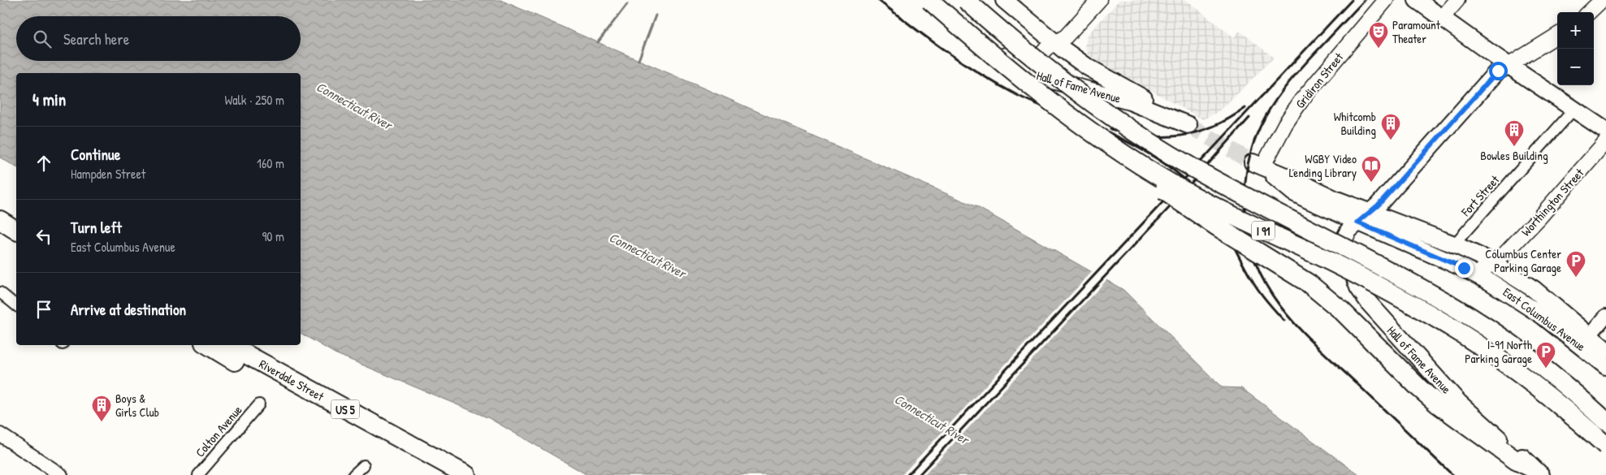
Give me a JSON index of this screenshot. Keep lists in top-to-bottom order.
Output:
{
  "streets": {
    "highway": ["I 91", "Riverdale Street", "US 5"],
    "main road": [
      "Gridiron Street",
      "Hall of Fame Avenue",
      "Worthington Street",
      "East Columbus Avenue"
    ],
    "street": ["Fort Street", "Colton Avenue"]
  },
  "crossings": [
    ["Gridiron Street", "East Columbus Avenue"],
    ["Hall of Fame Avenue", "East Columbus Avenue"],
    ["Fort Street", "East Columbus Avenue"],
    ["Worthington Street", "East Columbus Avenue"]
  ],
  "water": ["Connecticut River"],
  "places": {
    "theatre": ["Paramount Theater"],
    "building": ["Whitcomb Building", "Bowles Building", "Boys & Girls Club"],
    "library": ["WGBY Video Lending Library"],
    "parking": ["Columbus Center Parking Garage", "I-91 North Parking Garage"]
  },
  "page": {
    "map_buttons": ["+", "−"],
    "search": "Search here",
    "heading": ["4 min", "Walk · 250 m"],
    "list": [
      ["Continue", "Hampden Street", "160 m"],
      ["Turn left", "East Columbus Avenue", "90 m"],
      "Arrive at destination"
    ]
  }
}
